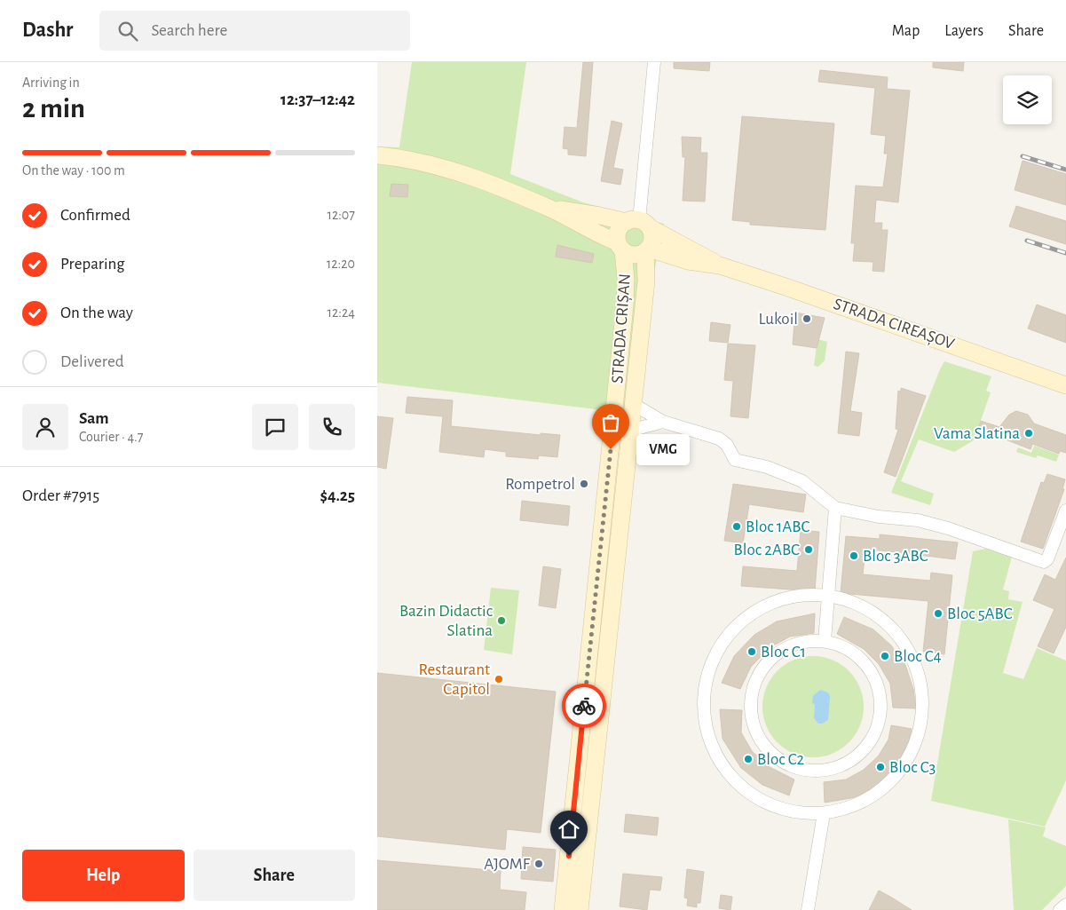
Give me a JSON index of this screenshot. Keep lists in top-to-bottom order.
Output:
{
  "streets": {
    "main road": ["STRADA CIREAȘOV", "STRADA CRIȘAN"]
  },
  "crossings": [
    ["STRADA CIREAȘOV", "STRADA CRIȘAN"]
  ],
  "places": [
    "Lukoil",
    "Vama Slatina",
    "VMG",
    "Rompetrol",
    "Bloc 1ABC",
    "Bloc 2ABC",
    "Bloc 3ABC",
    "Bloc 5ABC",
    "Bazin Didactic Slatina",
    "Bloc C1",
    "Bloc C4",
    "Restaurant Capitol",
    "Bloc C2",
    "Bloc C3",
    "AJOMF"
  ],
  "page": {
    "header": "Dashr",
    "search": "Search here",
    "nav": ["Map", "Layers", "Share"],
    "heading": ["2 min", "Arriving in", "12:37–12:42"],
    "panel": [
      "Sam",
      "Courier · 4.7",
      "Order #7915",
      "$4.25"
    ],
    "bar": "On the way · 100 m",
    "list": [
      ["Confirmed", "12:07"],
      ["Preparing", "12:20"],
      ["On the way", "12:24"],
      "Delivered"
    ],
    "bubble": "VMG",
    "buttons": ["Help", "Share"]
  }
}
